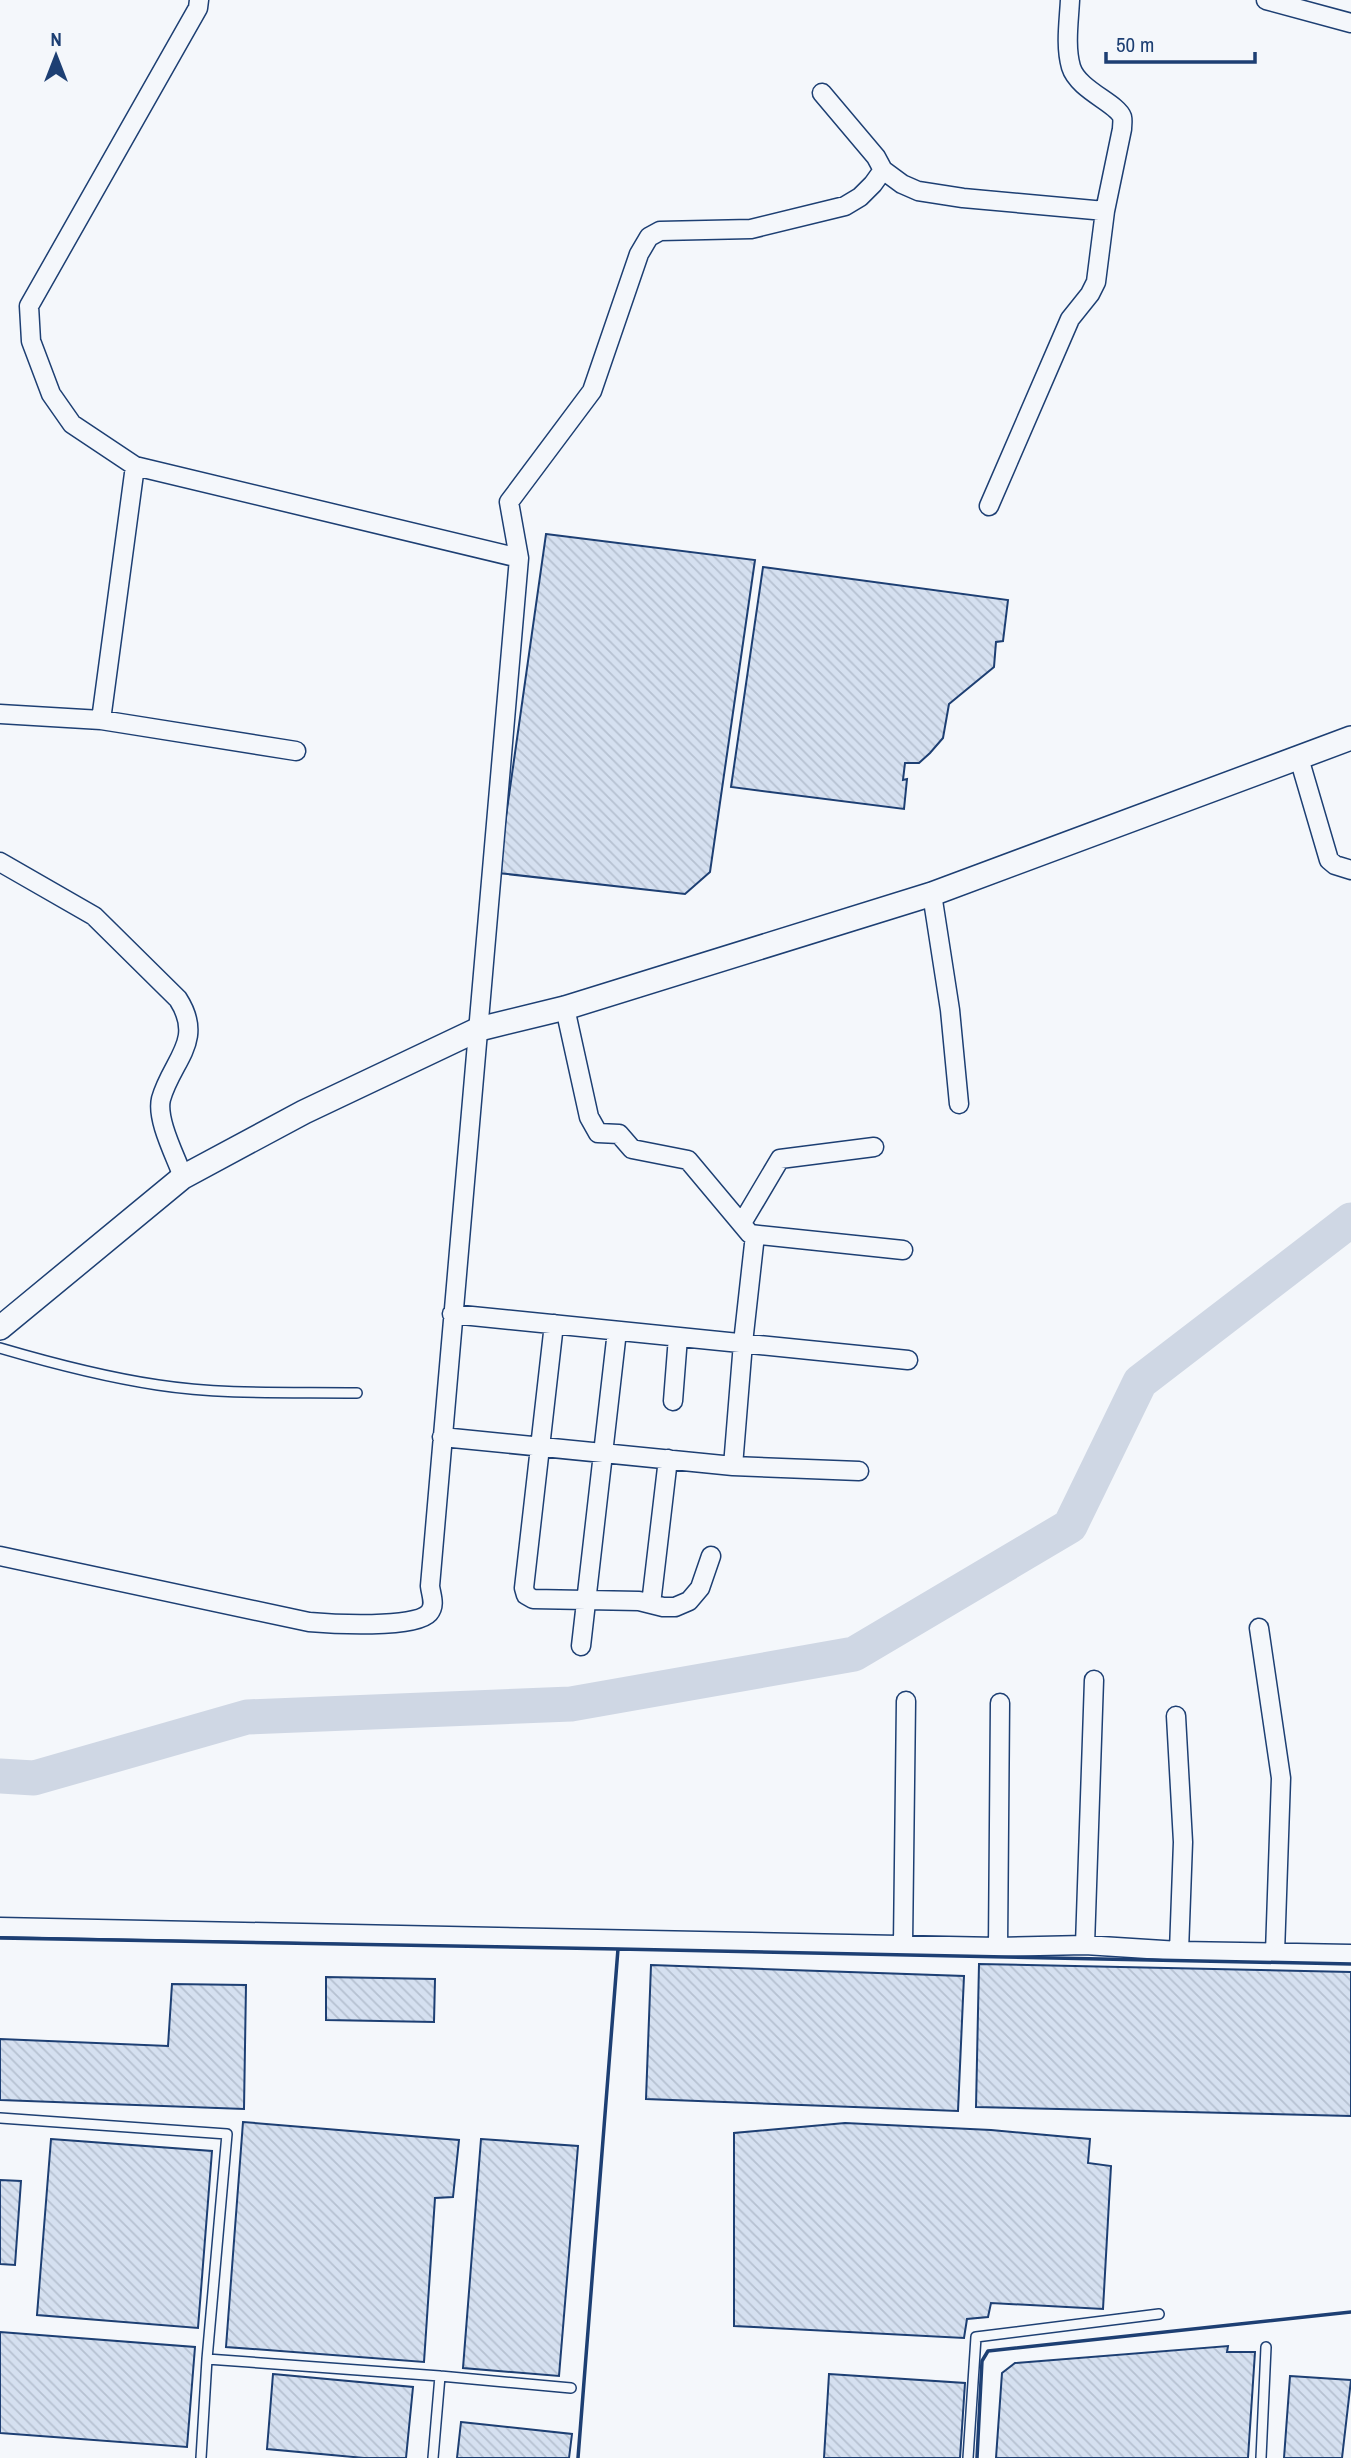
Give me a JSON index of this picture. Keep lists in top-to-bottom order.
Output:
{
  "scale_bar": "50 m",
  "north": "top"
}
